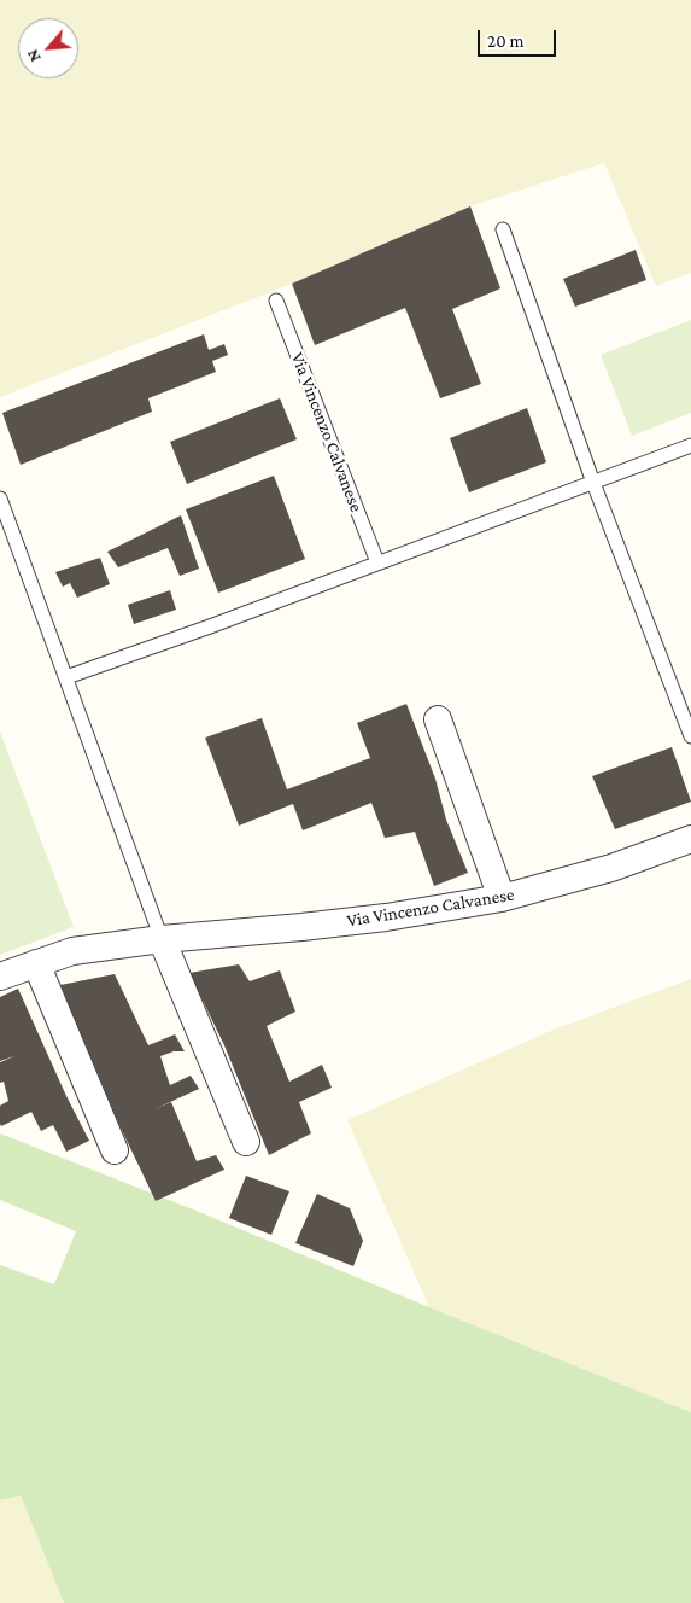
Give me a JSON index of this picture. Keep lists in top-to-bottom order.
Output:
{
  "streets": {
    "street": ["Via Vincenzo Calvanese"]
  },
  "scale_bar": "20 m",
  "north": "bottom left"
}
